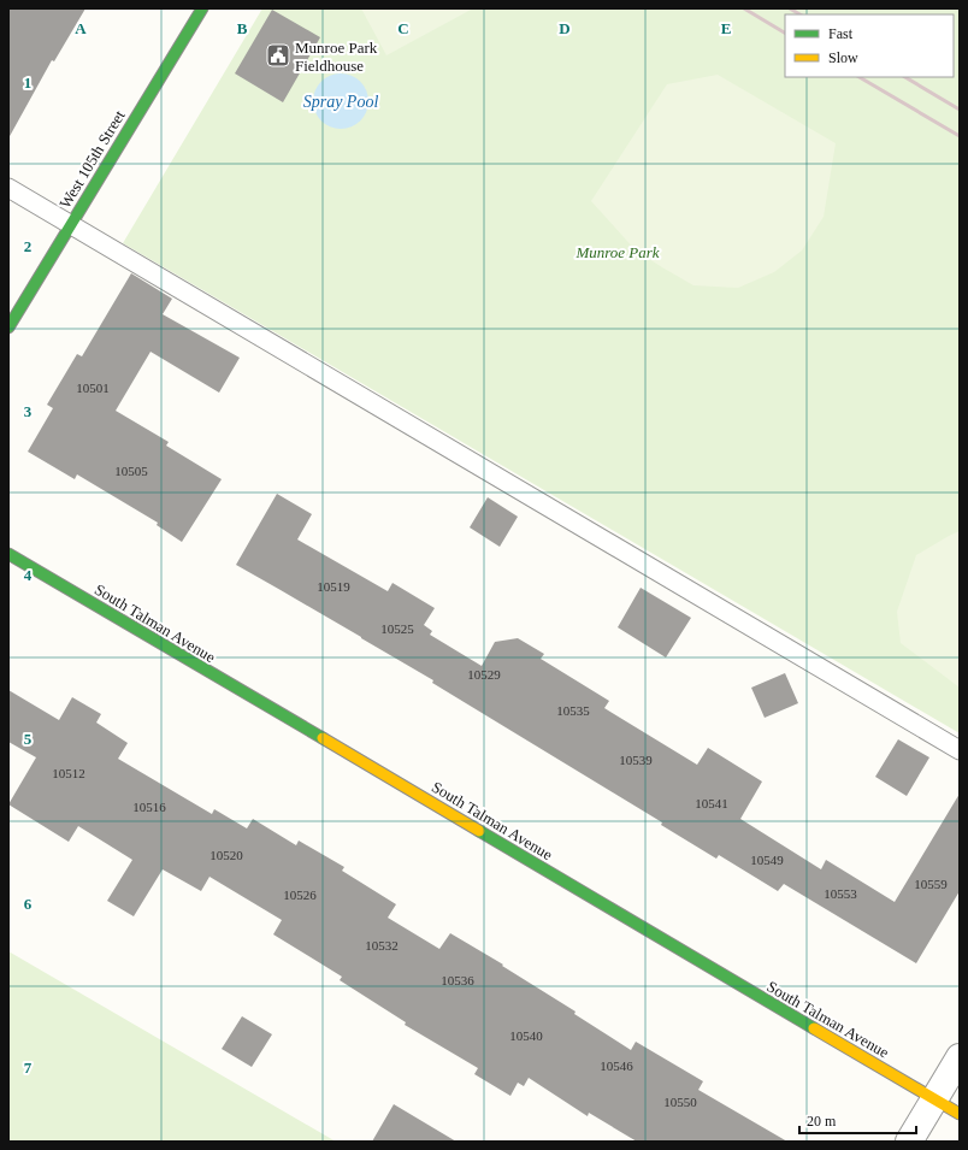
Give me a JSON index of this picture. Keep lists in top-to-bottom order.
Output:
{
  "streets": {
    "street": ["West 105th Street", "South Talman Avenue"]
  },
  "water": ["Spray Pool"],
  "parks": ["Munroe Park"],
  "places": {
    "public building": ["Munroe Park Fieldhouse"]
  },
  "house_numbers": [
    "10501",
    "10505",
    "10519",
    "10525",
    "10529",
    "10535",
    "10539",
    "10512",
    "10541",
    "10516",
    "10520",
    "10549",
    "10559",
    "10553",
    "10526",
    "10532",
    "10536",
    "10540",
    "10546",
    "10550"
  ],
  "legend": ["Fast", "Slow"],
  "scale_bar": "20 m",
  "grid": {
    "columns": [
      "A",
      "B",
      "C",
      "D",
      "E"
    ],
    "rows": [
      "1",
      "2",
      "3",
      "4",
      "5",
      "6",
      "7"
    ]
  }
}
